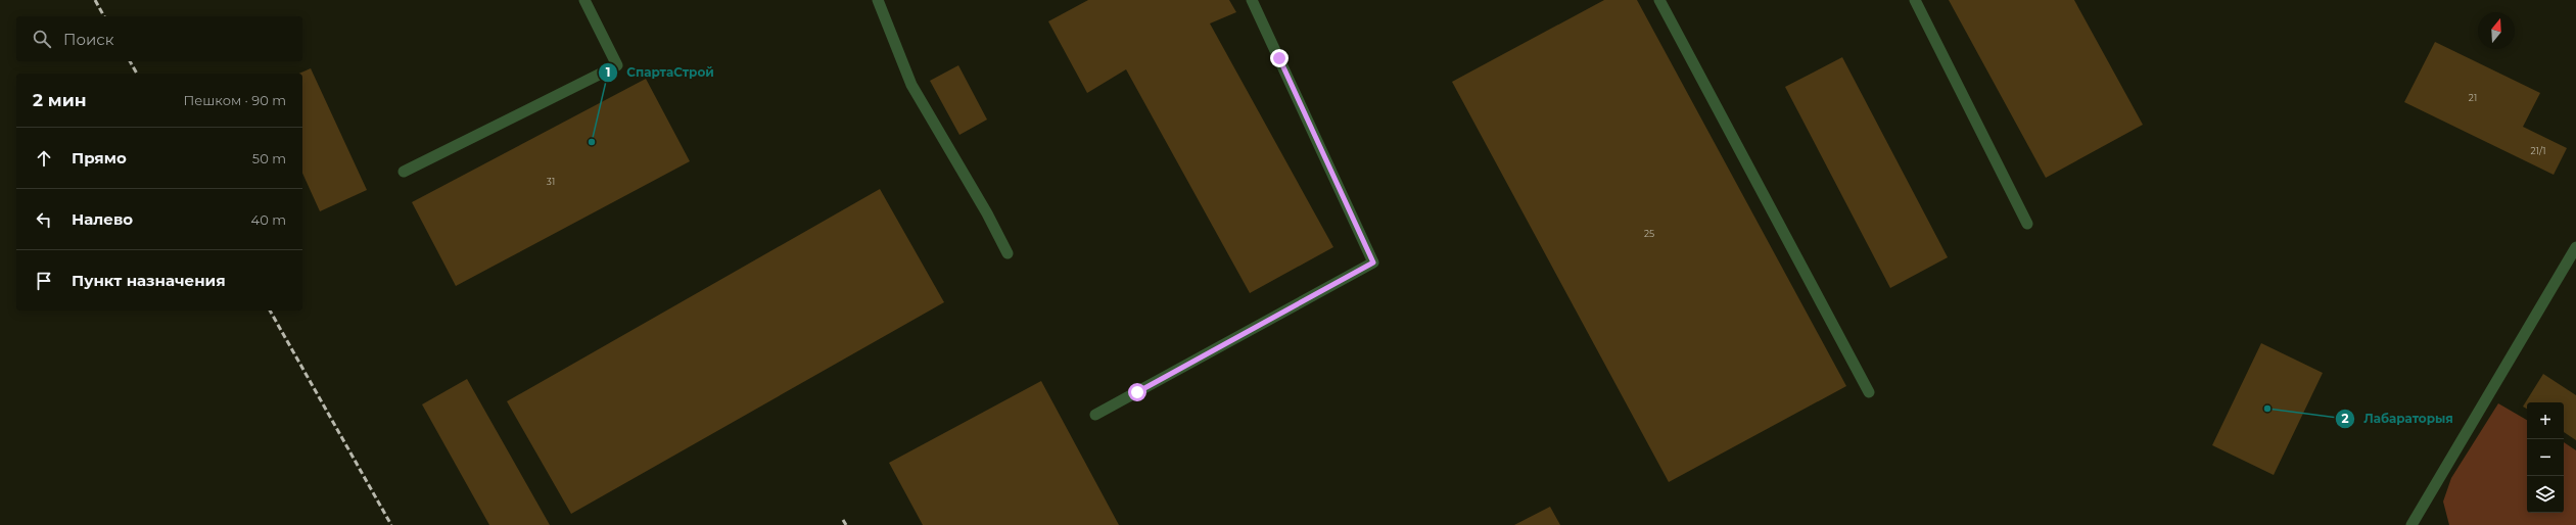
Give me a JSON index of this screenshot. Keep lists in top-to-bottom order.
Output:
{
  "places": ["СпартаСтрой", "Лабараторыя"],
  "house_numbers": [
    "21",
    "21/1",
    "31",
    "25"
  ],
  "north": "top",
  "page": {
    "search": "Поиск",
    "heading": ["2 мин", "Пешком · 90 m"],
    "list": [
      ["Прямо", "50 m"],
      ["Налево", "40 m"],
      "Пункт назначения"
    ],
    "map_buttons": ["+", "−"]
  }
}
